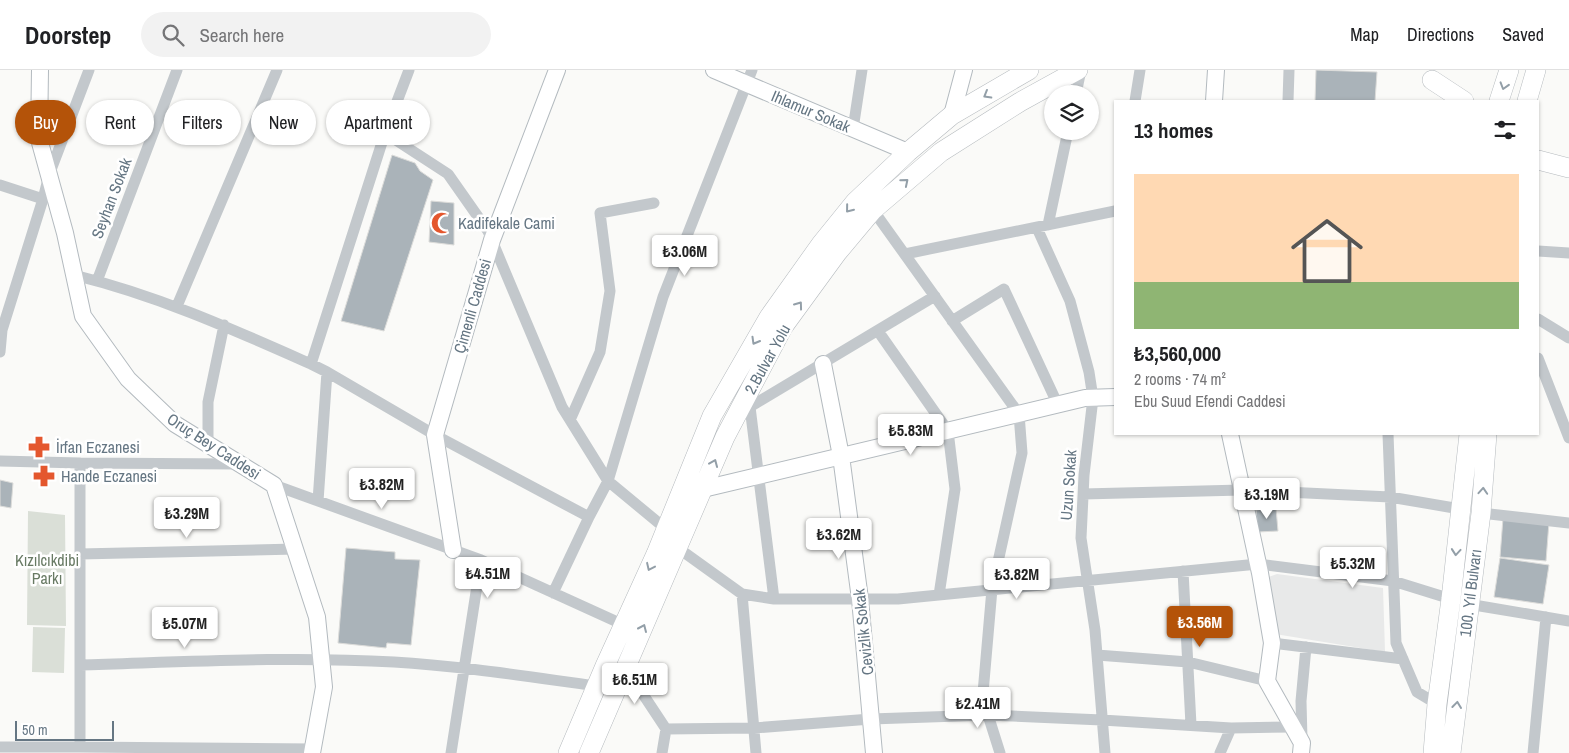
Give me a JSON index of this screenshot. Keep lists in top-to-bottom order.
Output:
{
  "streets": {
    "main road": ["2.Bulvar Yolu", "100. Yıl Bulvarı"],
    "street": [
      "Ihlamur Sokak",
      "Seyhan Sokak",
      "Çimenli Caddesi",
      "Oruç Bey Caddesi",
      "Uzun Sokak",
      "Cevizlik Sokak"
    ]
  },
  "crossings": [
    ["Ihlamur Sokak", "2.Bulvar Yolu"]
  ],
  "parks": ["Kızılcıkdibi Parkı"],
  "places": {
    "mosque": ["Kadifekale Cami"],
    "pharmacy": ["İrfan Eczanesi", "Hande Eczanesi"]
  },
  "scale_bar": "50 m",
  "page": {
    "header": "Doorstep",
    "search": "Search here",
    "nav": ["Map", "Directions", "Saved"],
    "chip": [
      "Buy",
      "Rent",
      "Filters",
      "New",
      "Apartment"
    ],
    "heading": "13 homes",
    "list": [
      {
        "name": "₺3,560,000",
        "note": "2 rooms · 74 m² · Ebu Suud Efendi Caddesi"
      }
    ],
    "price": [
      "₺3.06M",
      "₺5.83M",
      "₺3.82M",
      "₺3.19M",
      "₺3.29M",
      "₺3.62M",
      "₺5.32M",
      "₺4.51M",
      "₺3.82M",
      "₺3.56M",
      "₺5.07M",
      "₺6.51M",
      "₺2.41M"
    ],
    "scale": "50 m"
  }
}
